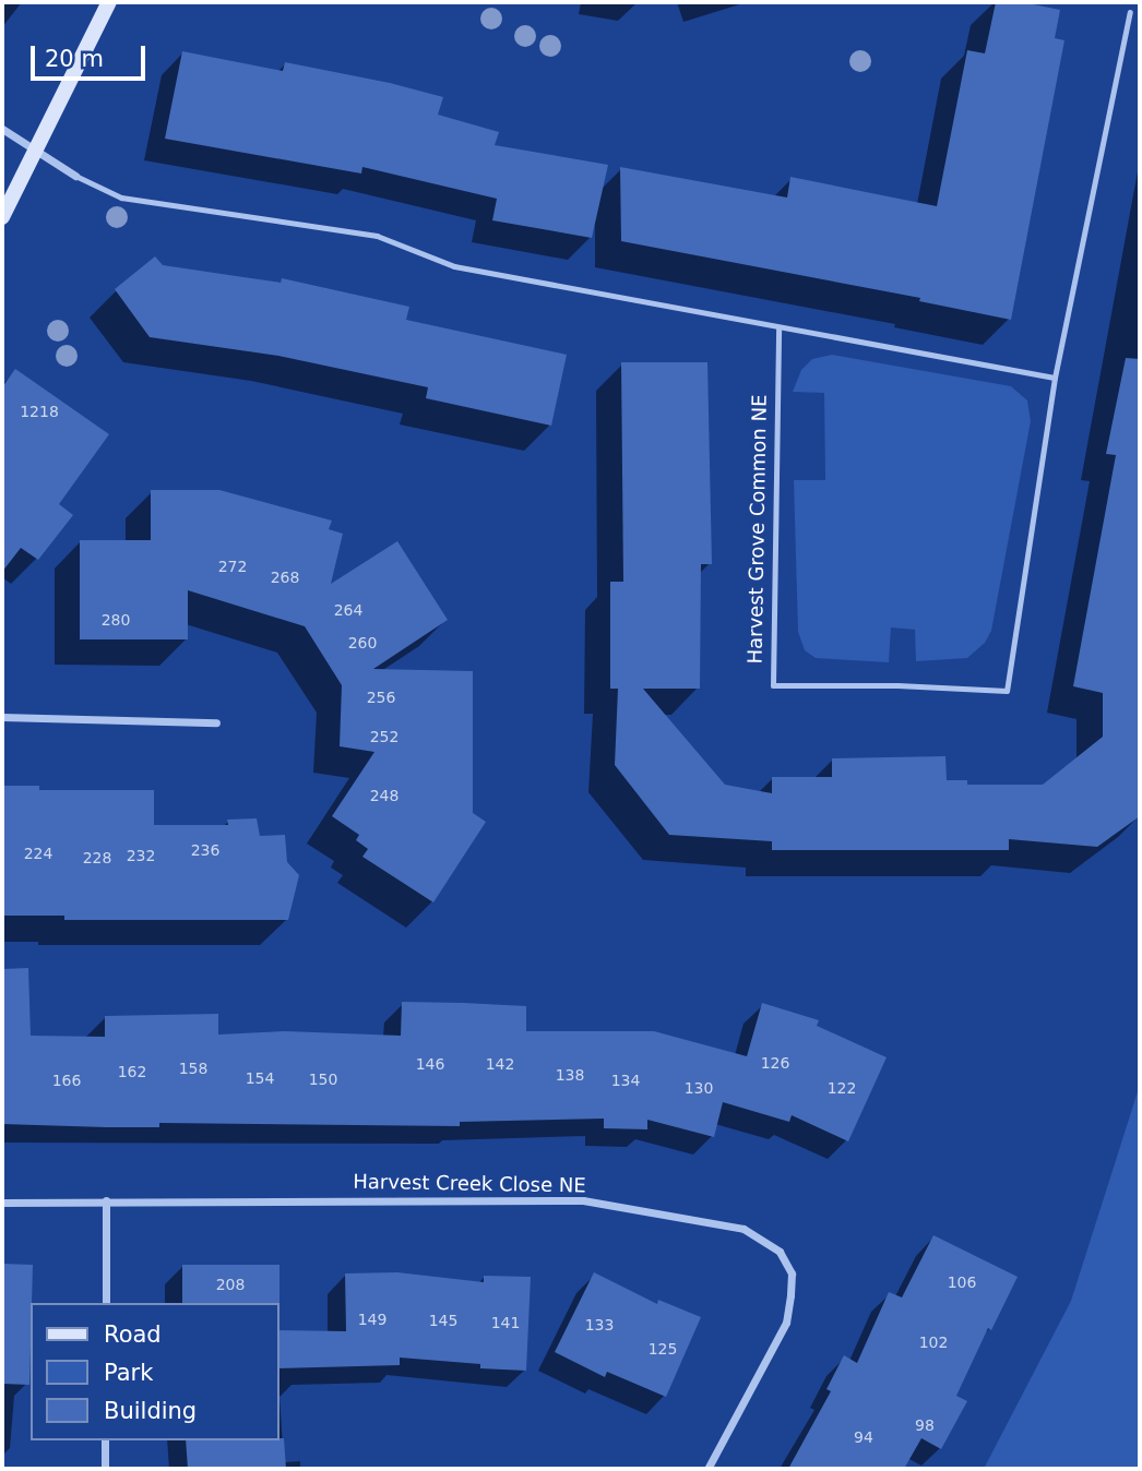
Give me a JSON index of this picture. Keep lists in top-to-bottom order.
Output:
{
  "streets": {
    "street": ["Harvest Creek Close NE"],
    "lane": ["Harvest Grove Common NE"]
  },
  "house_numbers": [
    "1218",
    "272",
    "268",
    "264",
    "280",
    "260",
    "256",
    "252",
    "248",
    "236",
    "224",
    "232",
    "228",
    "126",
    "146",
    "142",
    "158",
    "162",
    "138",
    "154",
    "150",
    "166",
    "134",
    "130",
    "122",
    "106",
    "208",
    "149",
    "145",
    "141",
    "133",
    "102",
    "125",
    "98",
    "94"
  ],
  "legend": ["Road", "Park", "Building"],
  "scale_bar": "20 m"
}
